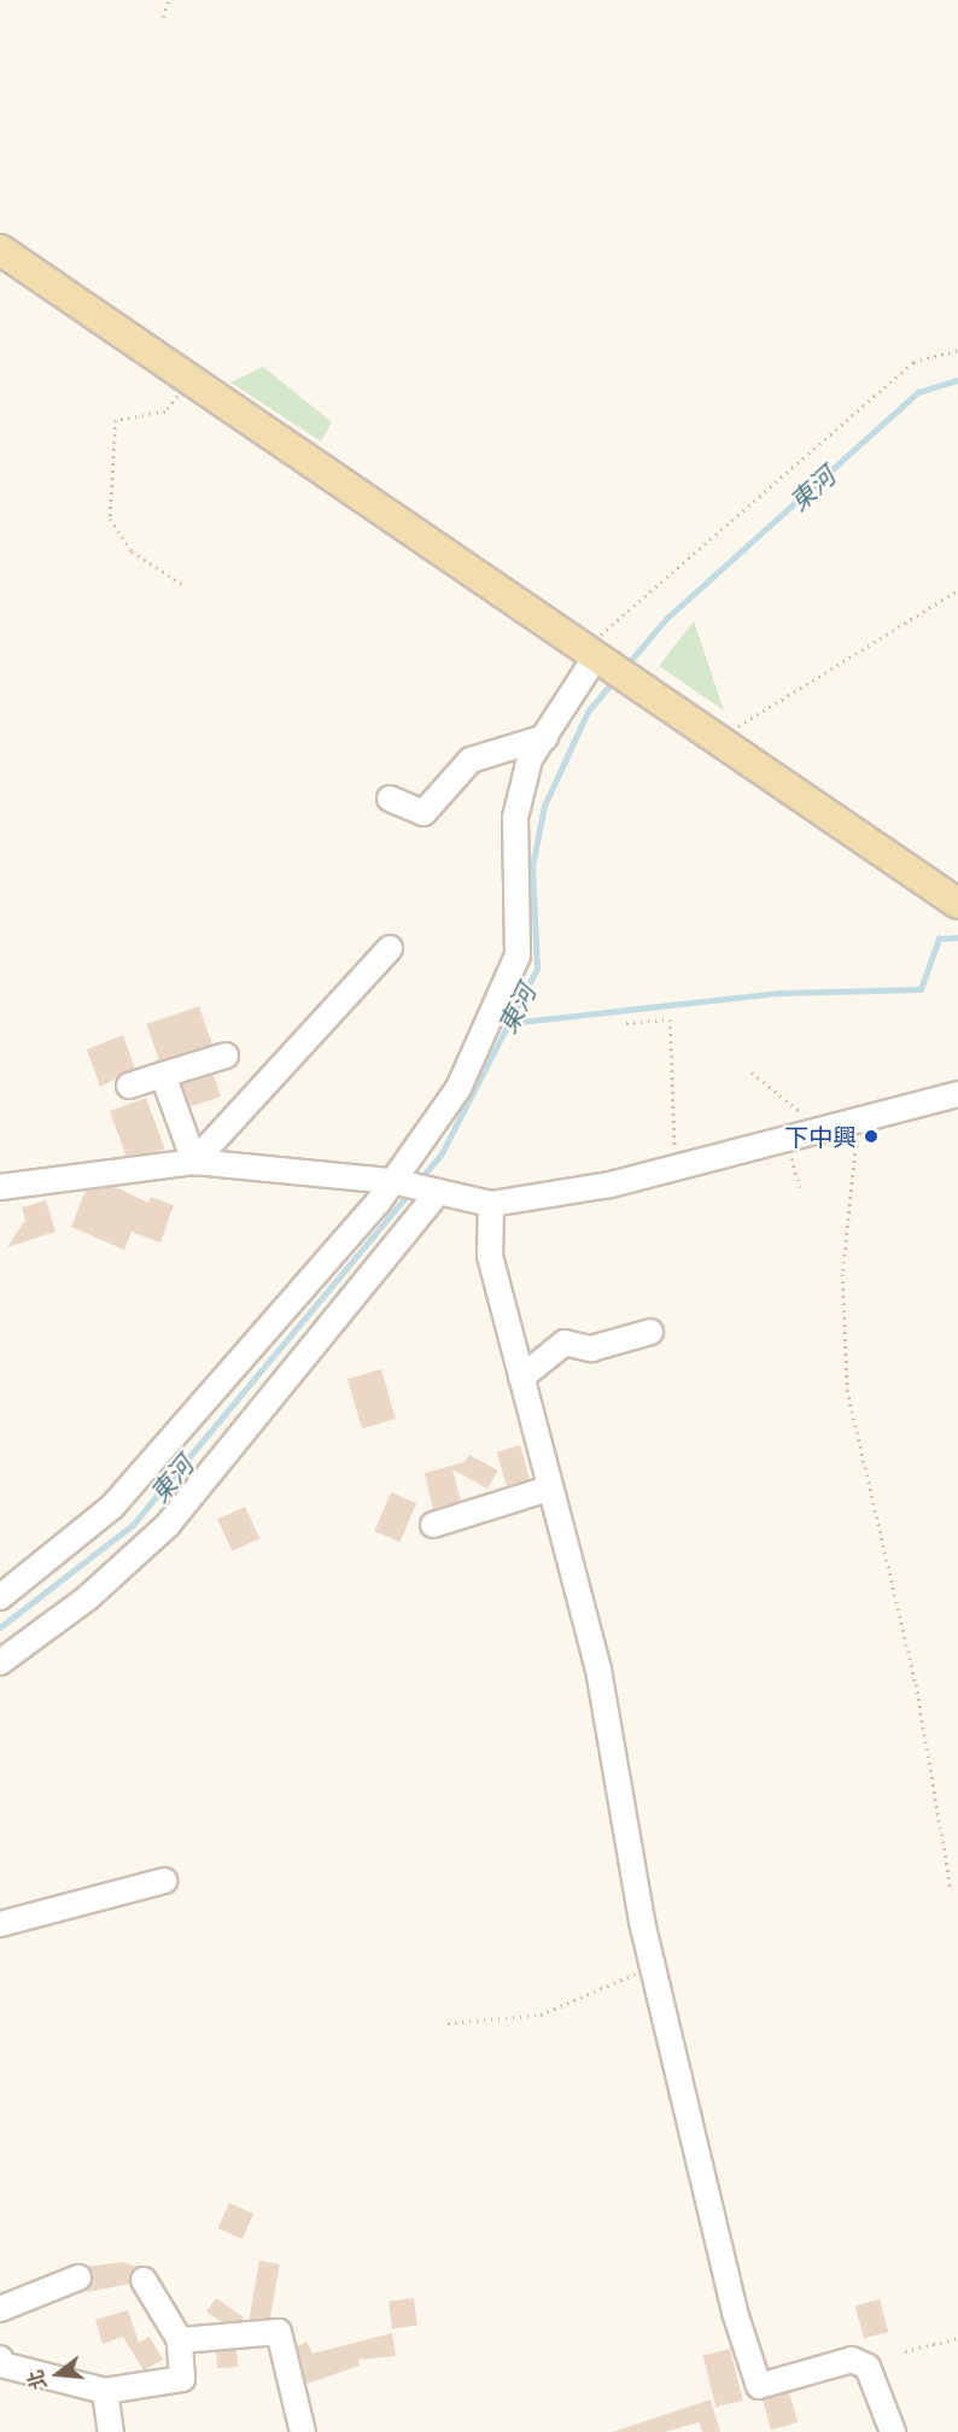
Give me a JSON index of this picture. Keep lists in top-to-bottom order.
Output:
{
  "water": ["東河"],
  "places": ["下中興"],
  "north": "left"
}
